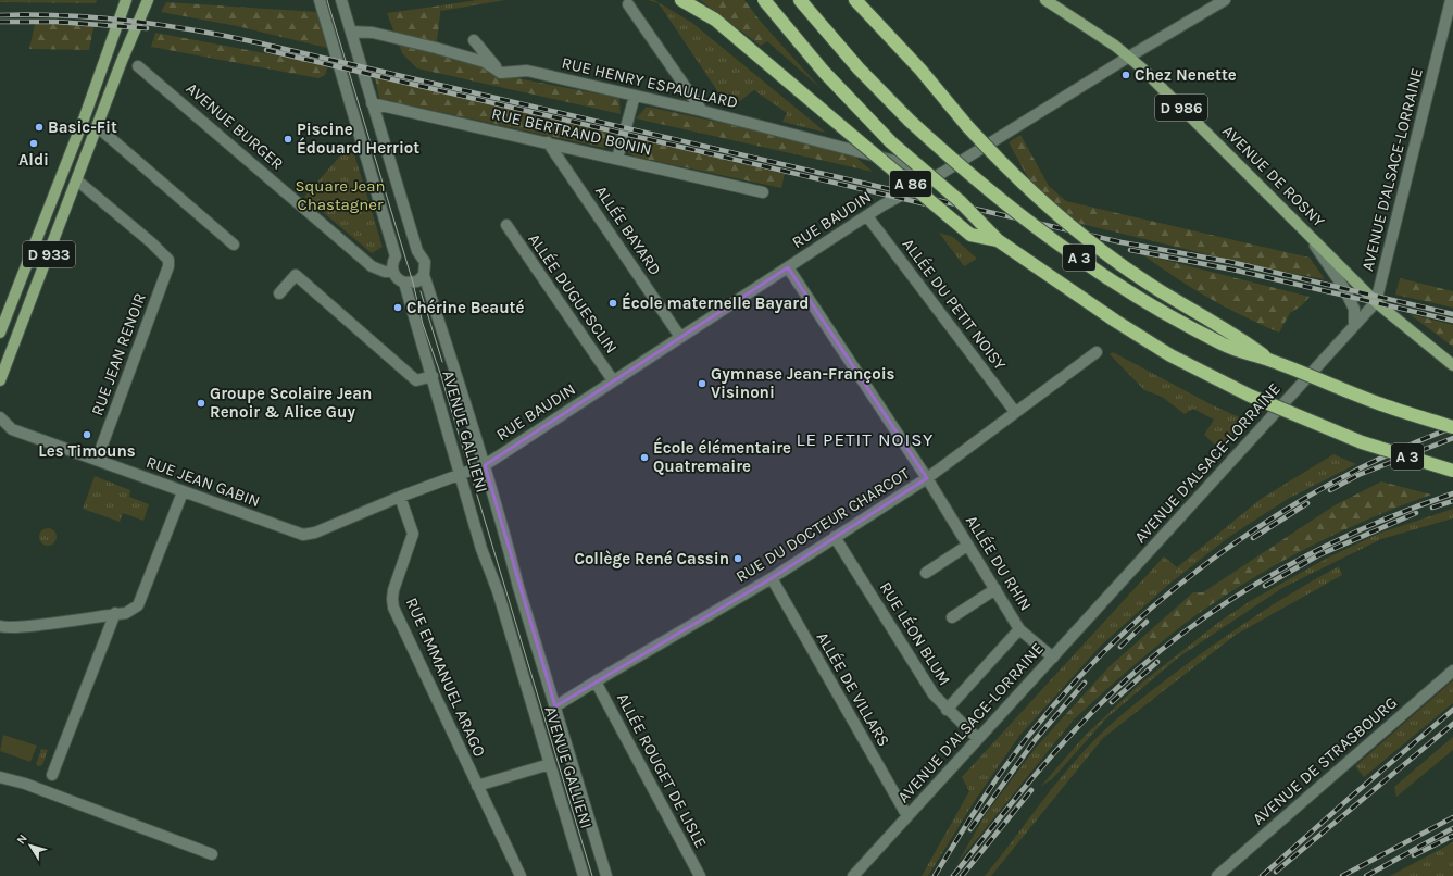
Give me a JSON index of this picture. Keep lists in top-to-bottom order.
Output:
{
  "streets": {
    "highway": ["A 86", "A 3"],
    "main road": ["D 986", "AVENUE DE ROSNY", "D 933"],
    "street": [
      "RUE HENRY ESPAULLARD",
      "AVENUE BURGER",
      "RUE BERTRAND BONIN",
      "AVENUE D'ALSACE-LORRAINE",
      "RUE BAUDIN",
      "ALLÉE BAYARD",
      "ALLÉE DUGUESCLIN",
      "ALLÉE DU PETIT NOISY",
      "RUE JEAN RENOIR",
      "AVENUE GALLIENI",
      "RUE JEAN GABIN",
      "RUE DU DOCTEUR CHARCOT",
      "ALLÉE DU RHIN",
      "RUE LÉON BLUM",
      "RUE EMMANUEL ARAGO",
      "ALLÉE DE VILLARS",
      "AVENUE DE STRASBOURG",
      "ALLÉE ROUGET DE LISLE"
    ]
  },
  "crossings": [
    ["RUE HENRY ESPAULLARD", "RUE BAUDIN"],
    ["AVENUE BURGER", "AVENUE GALLIENI"],
    ["RUE BERTRAND BONIN", "ALLÉE BAYARD"],
    ["RUE BERTRAND BONIN", "AVENUE GALLIENI"],
    ["AVENUE D'ALSACE-LORRAINE", "AVENUE DE ROSNY"],
    ["AVENUE D'ALSACE-LORRAINE", "ALLÉE DU RHIN"],
    ["AVENUE D'ALSACE-LORRAINE", "RUE LÉON BLUM"],
    ["AVENUE D'ALSACE-LORRAINE", "ALLÉE DE VILLARS"],
    ["AVENUE DE ROSNY", "RUE BAUDIN"],
    ["A 86", "A 3"],
    ["RUE BAUDIN", "ALLÉE BAYARD"],
    ["RUE BAUDIN", "ALLÉE DUGUESCLIN"],
    ["RUE BAUDIN", "ALLÉE DU PETIT NOISY"],
    ["RUE BAUDIN", "AVENUE GALLIENI"],
    ["RUE BAUDIN", "ALLÉE DU RHIN"],
    ["D 933", "RUE JEAN RENOIR"],
    ["ALLÉE DU PETIT NOISY", "RUE DU DOCTEUR CHARCOT"],
    ["RUE JEAN RENOIR", "RUE JEAN GABIN"],
    ["AVENUE GALLIENI", "RUE DU DOCTEUR CHARCOT"],
    ["RUE JEAN GABIN", "RUE EMMANUEL ARAGO"],
    ["RUE DU DOCTEUR CHARCOT", "ALLÉE DU RHIN"],
    ["RUE DU DOCTEUR CHARCOT", "RUE LÉON BLUM"],
    ["RUE DU DOCTEUR CHARCOT", "ALLÉE DE VILLARS"],
    ["RUE DU DOCTEUR CHARCOT", "ALLÉE ROUGET DE LISLE"]
  ],
  "districts": ["LE PETIT NOISY"],
  "parks": ["Square Jean Chastagner"],
  "places": [
    "Chez Nenette",
    "Basic-Fit",
    "Piscine Édouard Herriot",
    "Aldi",
    "École maternelle Bayard",
    "Chérine Beauté",
    "Gymnase Jean-François Visinoni",
    "Groupe Scolaire Jean Renoir & Alice Guy",
    "Les Timouns",
    "École élémentaire Quatremaire",
    "Collège René Cassin"
  ],
  "north": "top left"
}
